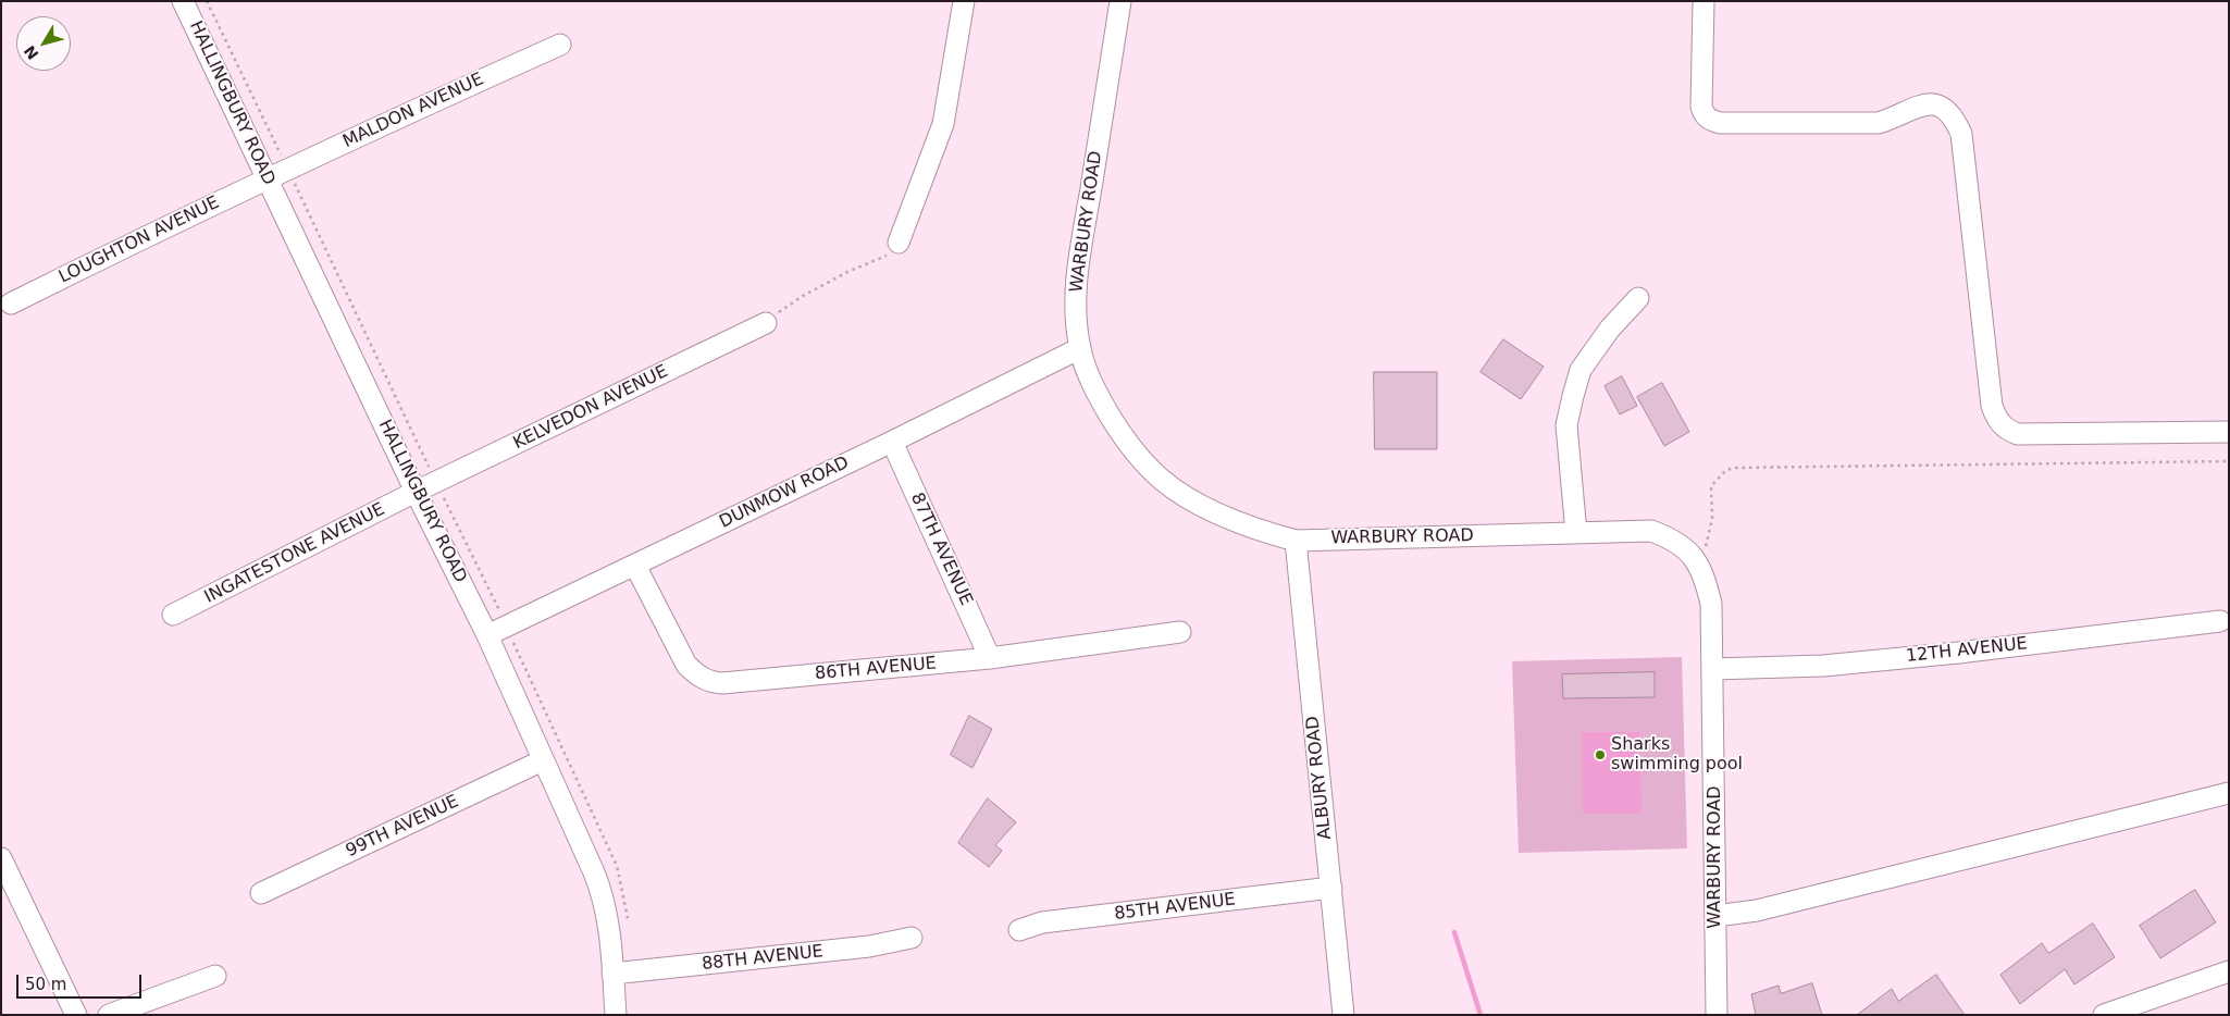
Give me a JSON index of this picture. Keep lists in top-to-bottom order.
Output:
{
  "streets": {
    "street": [
      "HALLINGBURY ROAD",
      "MALDON AVENUE",
      "WARBURY ROAD",
      "LOUGHTON AVENUE",
      "KELVEDON AVENUE",
      "DUNMOW ROAD",
      "87TH AVENUE",
      "INGATESTONE AVENUE",
      "12TH AVENUE",
      "86TH AVENUE",
      "ALBURY ROAD",
      "99TH AVENUE",
      "85TH AVENUE",
      "88TH AVENUE"
    ]
  },
  "crossings": [
    ["HALLINGBURY ROAD", "MALDON AVENUE"],
    ["HALLINGBURY ROAD", "LOUGHTON AVENUE"],
    ["HALLINGBURY ROAD", "KELVEDON AVENUE"],
    ["HALLINGBURY ROAD", "DUNMOW ROAD"],
    ["HALLINGBURY ROAD", "INGATESTONE AVENUE"],
    ["HALLINGBURY ROAD", "99TH AVENUE"],
    ["HALLINGBURY ROAD", "88TH AVENUE"],
    ["MALDON AVENUE", "LOUGHTON AVENUE"],
    ["WARBURY ROAD", "DUNMOW ROAD"],
    ["WARBURY ROAD", "12TH AVENUE"],
    ["WARBURY ROAD", "ALBURY ROAD"],
    ["KELVEDON AVENUE", "INGATESTONE AVENUE"],
    ["DUNMOW ROAD", "87TH AVENUE"],
    ["DUNMOW ROAD", "86TH AVENUE"],
    ["87TH AVENUE", "86TH AVENUE"],
    ["ALBURY ROAD", "85TH AVENUE"]
  ],
  "places": ["Sharks swimming pool"],
  "scale_bar": "50 m",
  "north": "bottom left"
}
